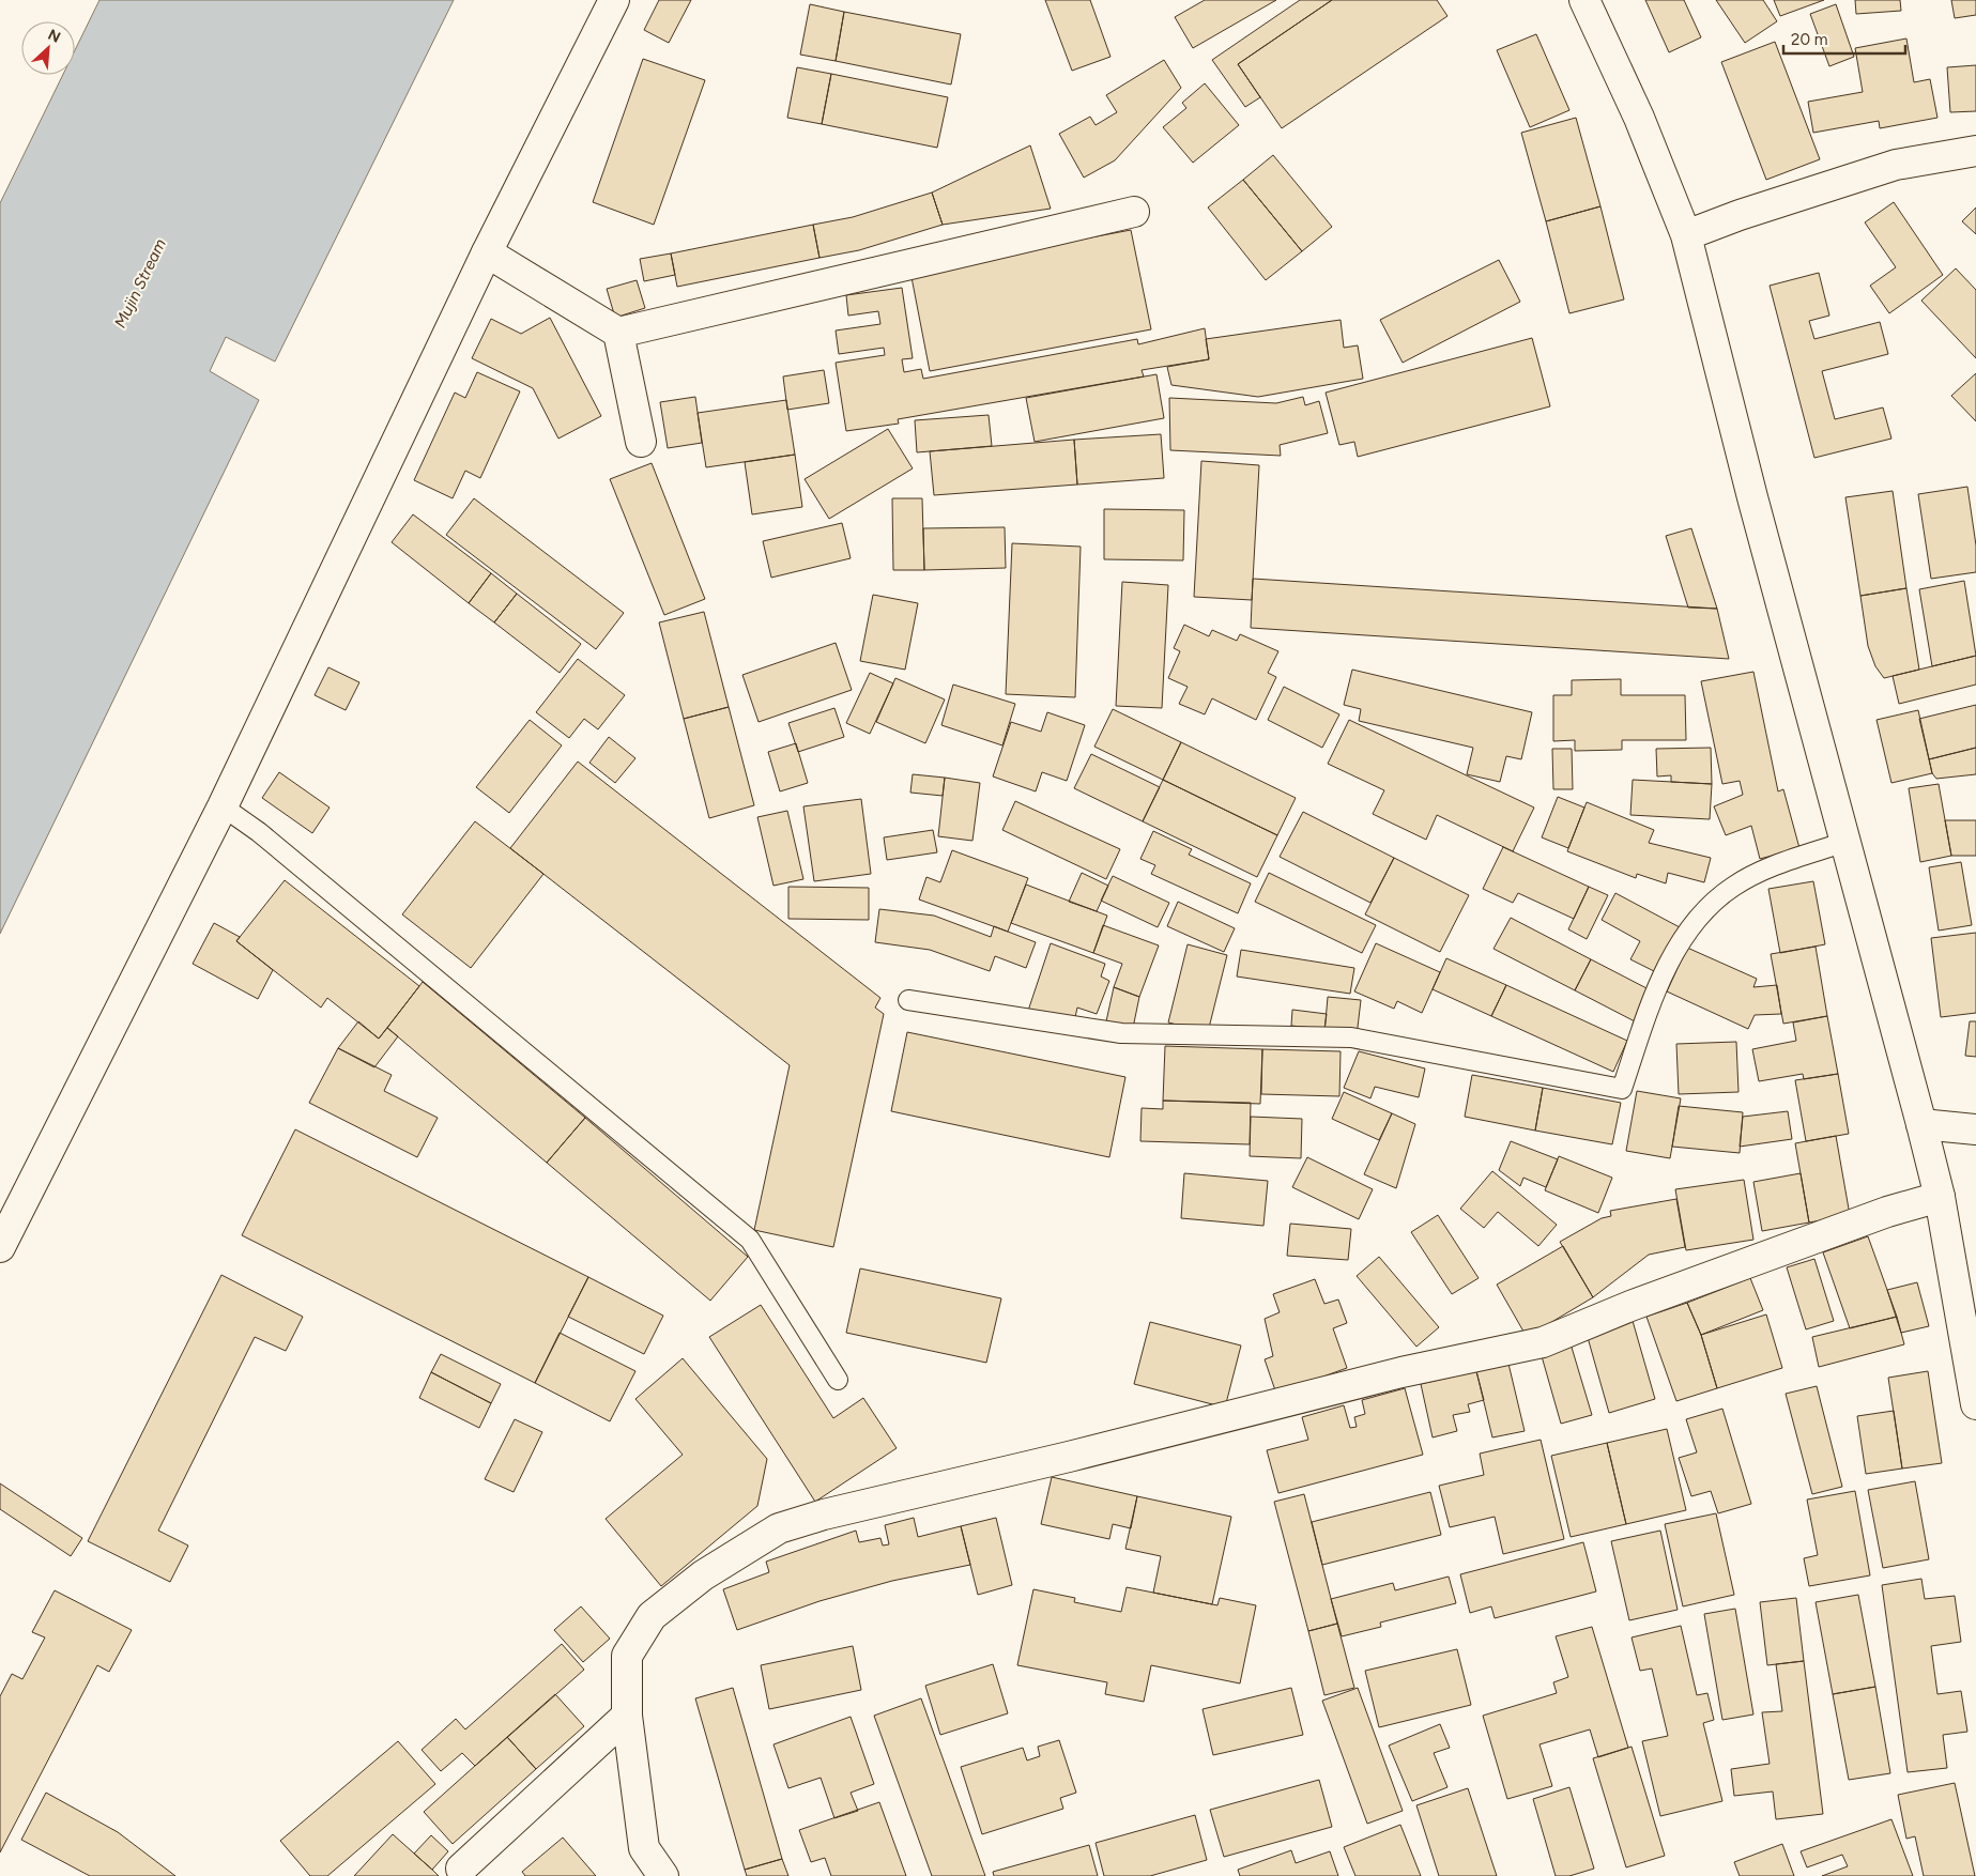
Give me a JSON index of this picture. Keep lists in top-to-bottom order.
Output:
{
  "water": ["Mujin Stream"],
  "scale_bar": "20 m",
  "north": "top right"
}
